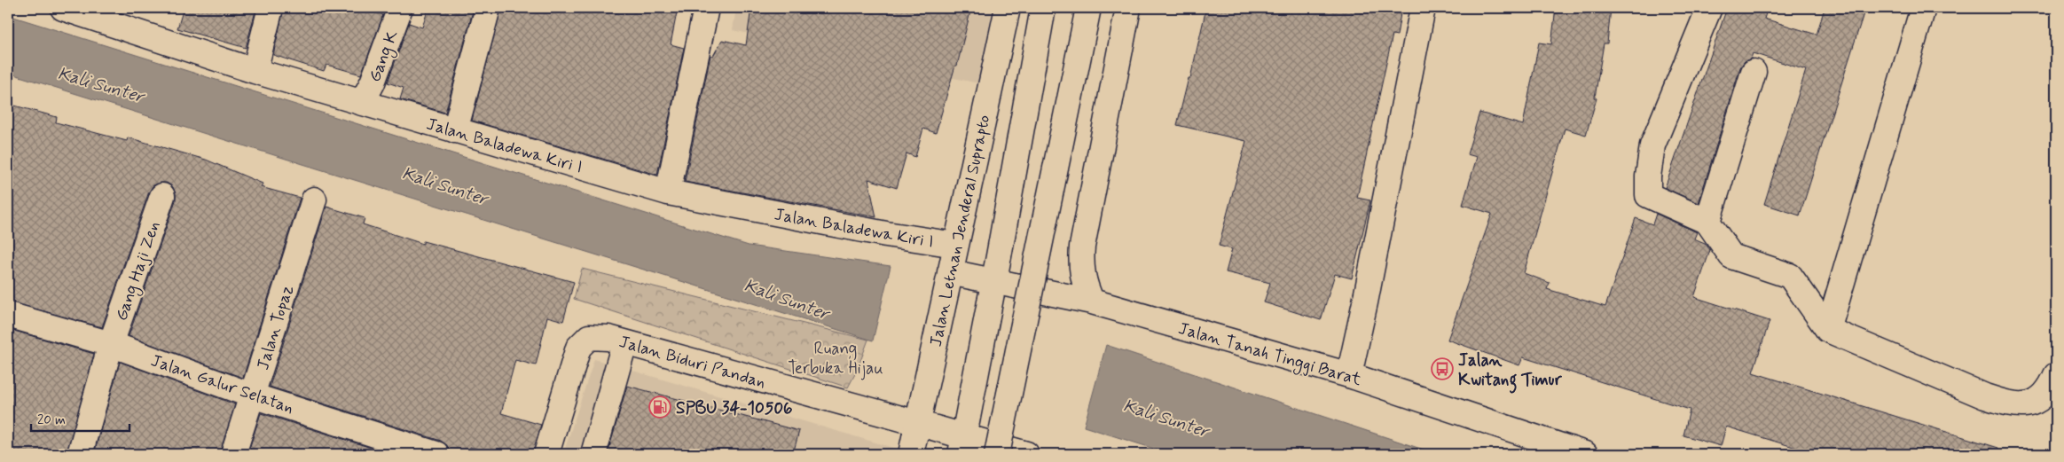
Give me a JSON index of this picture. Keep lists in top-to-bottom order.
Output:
{
  "streets": {
    "street": [
      "Gang K",
      "Jalan Baladewa Kiri I",
      "Jalan Letnan Jenderal Suprapto",
      "Gang Haji Zen",
      "Jalan Topaz",
      "Jalan Tanah Tinggi Barat",
      "Jalan Biduri Pandan",
      "Jalan Galur Selatan"
    ]
  },
  "crossings": [
    ["Gang K", "Jalan Baladewa Kiri I"],
    ["Jalan Baladewa Kiri I", "Jalan Letnan Jenderal Suprapto"],
    ["Jalan Letnan Jenderal Suprapto", "Jalan Tanah Tinggi Barat"],
    ["Jalan Letnan Jenderal Suprapto", "Jalan Biduri Pandan"],
    ["Gang Haji Zen", "Jalan Galur Selatan"],
    ["Jalan Topaz", "Jalan Galur Selatan"]
  ],
  "water": ["Kali Sunter"],
  "parks": ["Ruang Terbuka Hijau"],
  "places": {
    "bus stop": ["Jalan Kwitang Timur"],
    "fuel station": ["SPBU 34-10506"]
  },
  "scale_bar": "20 m"
}
